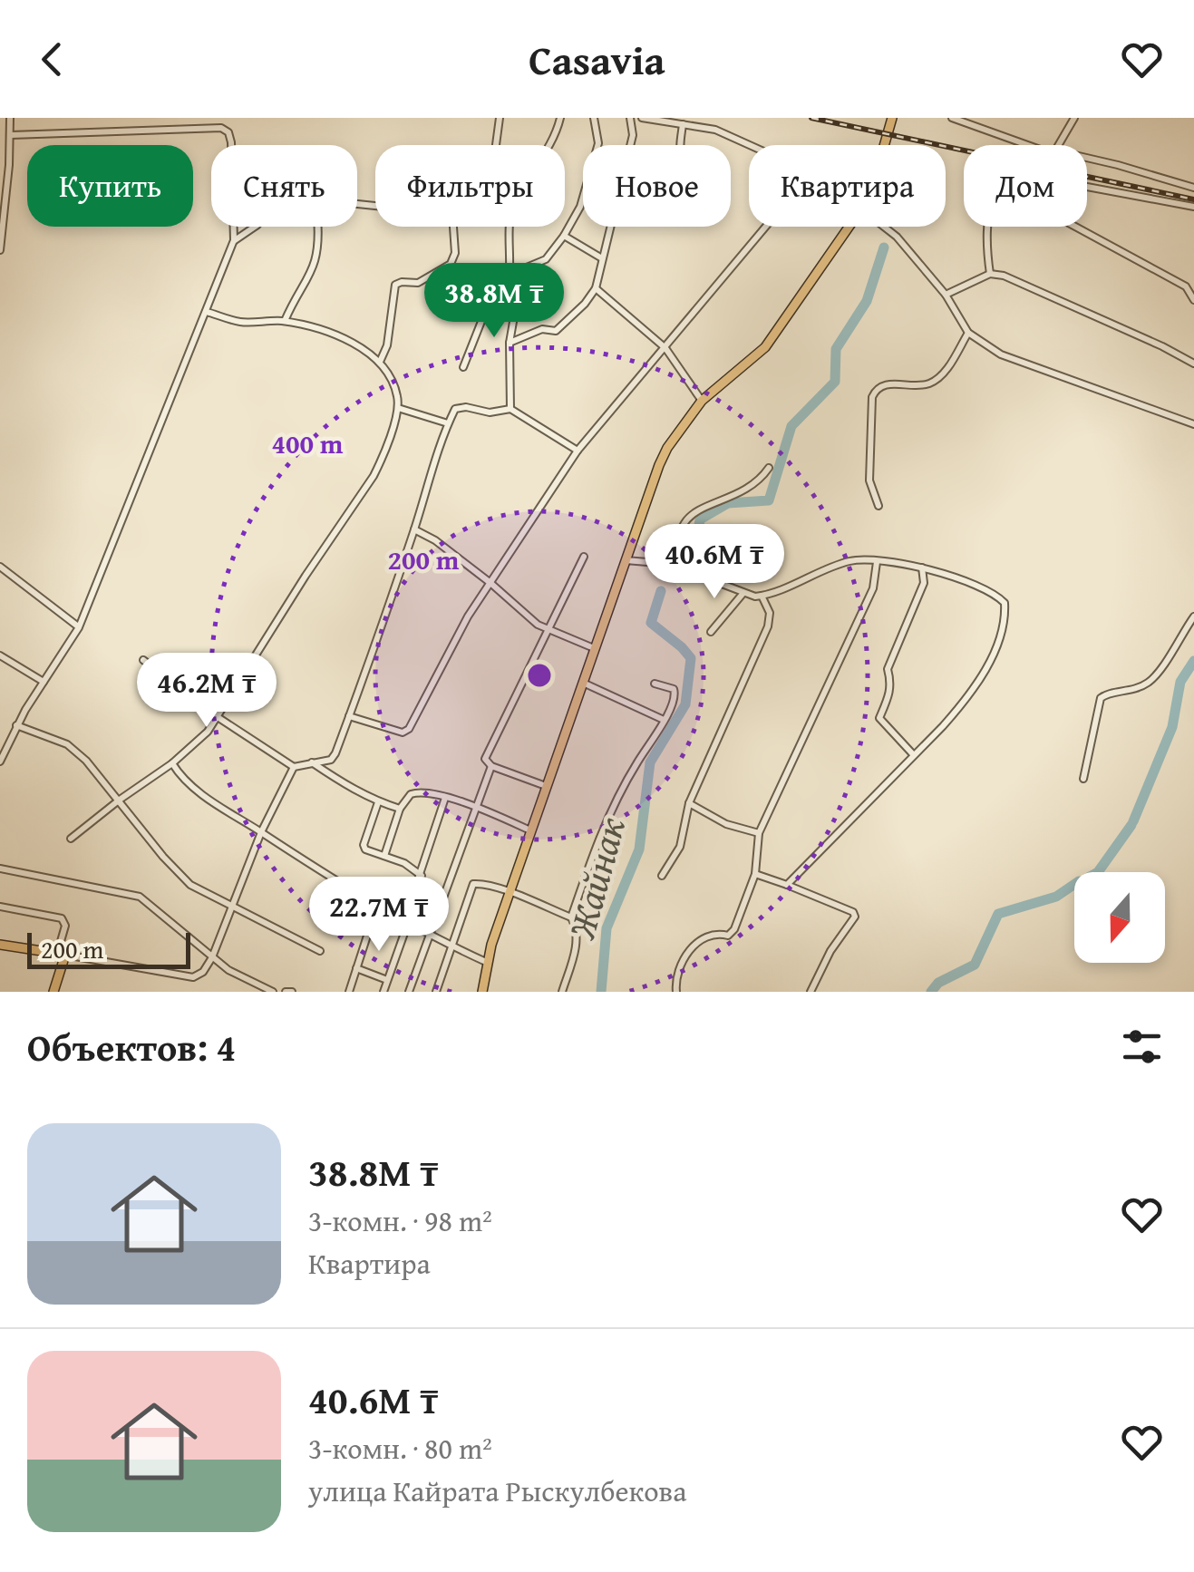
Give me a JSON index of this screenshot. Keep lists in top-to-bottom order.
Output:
{
  "water": ["Жайнак"],
  "scale_bar": "200 m",
  "north": "bottom",
  "page": {
    "header": "Casavia",
    "chip": [
      "Купить",
      "Снять",
      "Фильтры",
      "Новое",
      "Квартира",
      "Дом"
    ],
    "price": [
      "38.8M ₸",
      "40.6M ₸",
      "46.2M ₸",
      "22.7M ₸"
    ],
    "scale": "200 m",
    "heading": "Объектов: 4",
    "list": [
      {
        "name": "38.8M ₸",
        "note": "3-комн. · 98 m² · Квартира"
      },
      {
        "name": "40.6M ₸",
        "note": "3-комн. · 80 m² · улица Кайрата Рыскулбекова"
      }
    ]
  },
  "rings": ["400 m", "200 m"]
}
